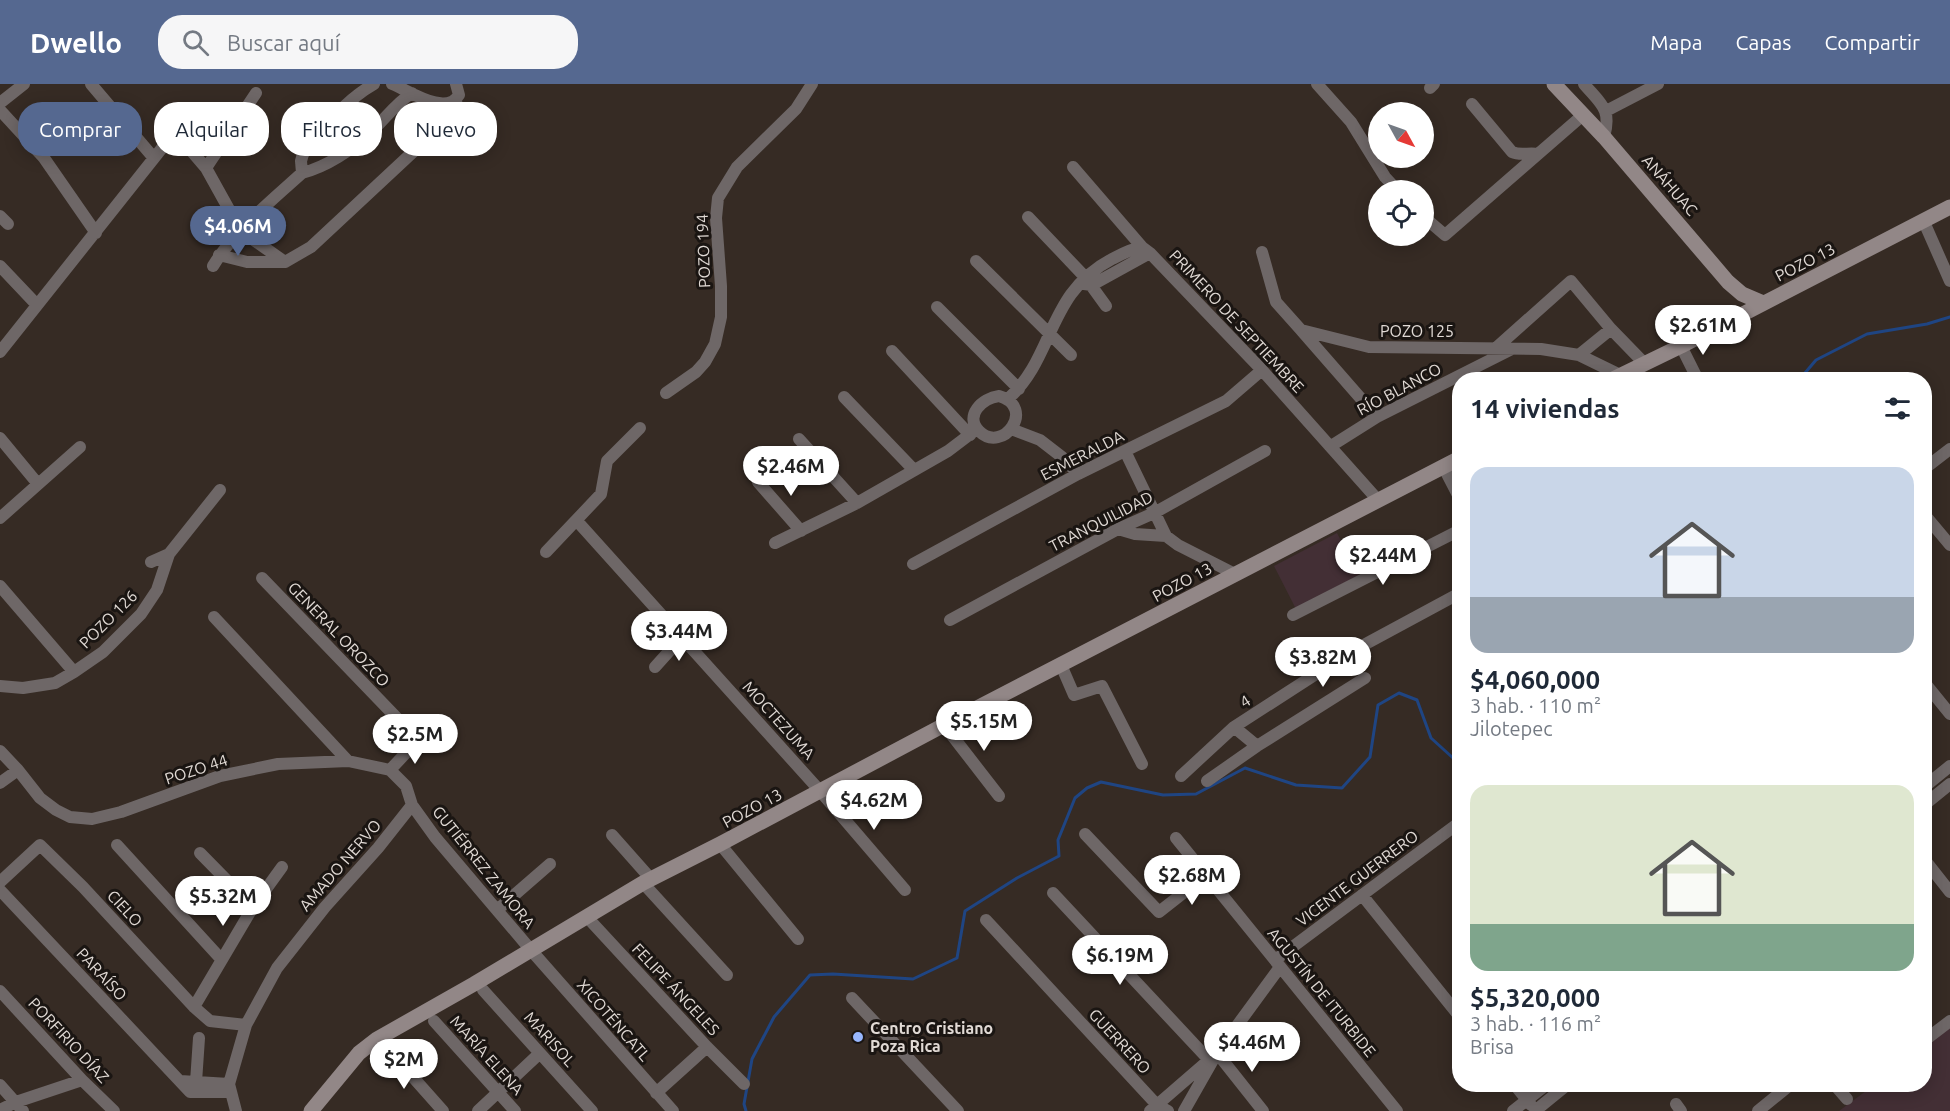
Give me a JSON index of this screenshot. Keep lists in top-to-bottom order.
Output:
{
  "streets": {
    "main road": ["ANÁHUAC", "POZO 13"],
    "street": [
      "POZO 194",
      "PRIMERO DE SEPTIEMBRE",
      "POZO 125",
      "RÍO BLANCO",
      "ESMERALDA",
      "TRANQUILIDAD",
      "POZO 126",
      "GENERAL OROZCO",
      "4",
      "MOCTEZUMA",
      "POZO 44",
      "AMADO NERVO",
      "GUTIÉRREZ ZAMORA",
      "VICENTE GUERRERO",
      "CIELO",
      "PARAÍSO",
      "FELIPE ÁNGELES",
      "AGUSTÍN DE ITURBIDE",
      "XICOTÉNCATL",
      "MARISOL",
      "PORFIRIO DÍAZ",
      "GUERRERO",
      "MARÍA ELENA"
    ]
  },
  "crossings": [
    ["ANÁHUAC", "POZO 13"],
    ["POZO 13", "PRIMERO DE SEPTIEMBRE"],
    ["POZO 13", "MOCTEZUMA"],
    ["POZO 13", "GUTIÉRREZ ZAMORA"],
    ["POZO 13", "FELIPE ÁNGELES"],
    ["POZO 13", "XICOTÉNCATL"],
    ["PRIMERO DE SEPTIEMBRE", "RÍO BLANCO"],
    ["PRIMERO DE SEPTIEMBRE", "ESMERALDA"],
    ["POZO 125", "RÍO BLANCO"],
    ["GENERAL OROZCO", "POZO 44"],
    ["AMADO NERVO", "GUTIÉRREZ ZAMORA"],
    ["AMADO NERVO", "CIELO"],
    ["AMADO NERVO", "PARAÍSO"],
    ["GUTIÉRREZ ZAMORA", "XICOTÉNCATL"],
    ["VICENTE GUERRERO", "AGUSTÍN DE ITURBIDE"],
    ["VICENTE GUERRERO", "GUERRERO"]
  ],
  "places": ["Centro Cristiano Poza Rica"],
  "north": "bottom right",
  "page": {
    "header": "Dwello",
    "search": "Buscar aquí",
    "nav": ["Mapa", "Capas", "Compartir"],
    "chip": [
      "Comprar",
      "Alquilar",
      "Filtros",
      "Nuevo"
    ],
    "price": [
      "$4.06M",
      "$2.61M",
      "$2.46M",
      "$2.44M",
      "$3.44M",
      "$3.82M",
      "$5.15M",
      "$2.5M",
      "$4.62M",
      "$2.68M",
      "$5.32M",
      "$6.19M",
      "$4.46M",
      "$2M"
    ],
    "heading": "14 viviendas",
    "list": [
      {
        "name": "$4,060,000",
        "note": "3 hab. · 110 m² · Jilotepec"
      },
      {
        "name": "$5,320,000",
        "note": "3 hab. · 116 m² · Brisa"
      }
    ]
  }
}
